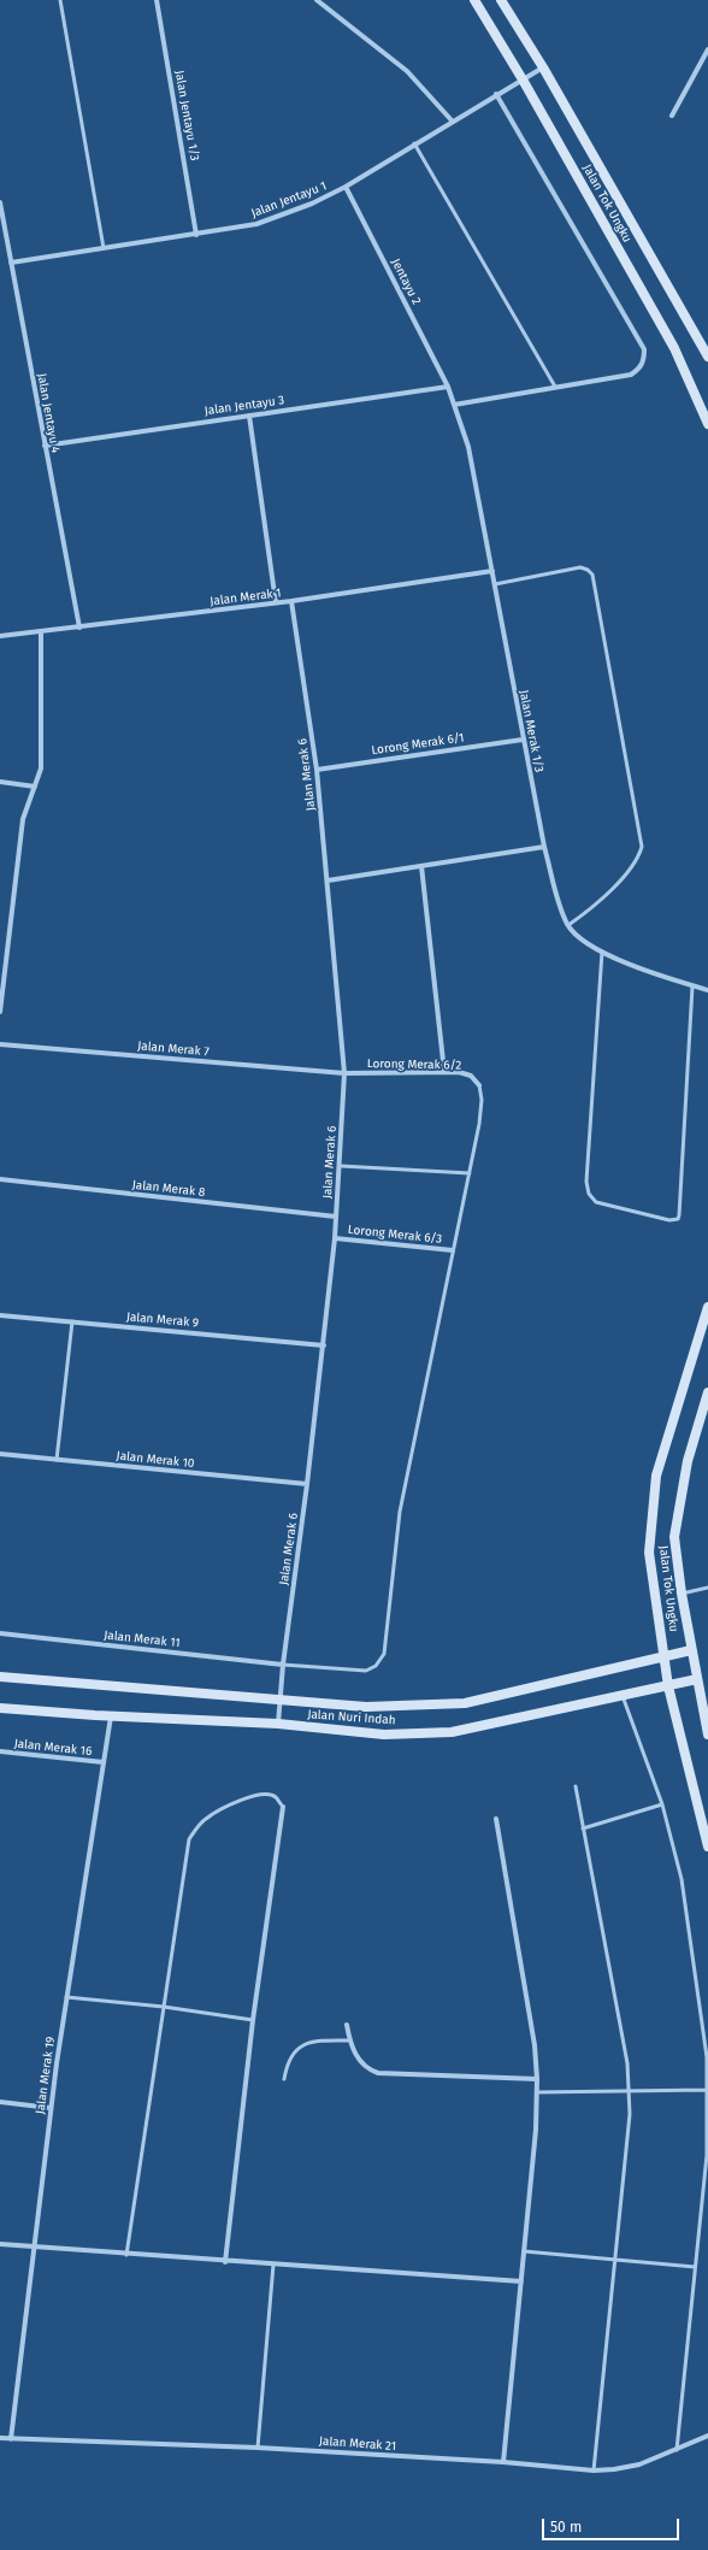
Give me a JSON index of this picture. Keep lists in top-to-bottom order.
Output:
{
  "streets": {
    "main road": ["Jalan Tok Ungku", "Jalan Nuri Indah"],
    "street": [
      "Jalan Jentayu 1/3",
      "Jalan Jentayu 1",
      "Jentayu 2",
      "Jalan Jentayu 3",
      "Jalan Jentayu 4",
      "Jalan Merak 1",
      "Jalan Merak 1/3",
      "Lorong Merak 6/1",
      "Jalan Merak 6",
      "Jalan Merak 7",
      "Lorong Merak 6/2",
      "Jalan Merak 8",
      "Lorong Merak 6/3",
      "Jalan Merak 9",
      "Jalan Merak 10",
      "Jalan Merak 11",
      "Jalan Merak 16",
      "Jalan Merak 19",
      "Jalan Merak 21"
    ]
  },
  "crossings": [
    ["Jalan Jentayu 1/3", "Jalan Jentayu 1"],
    ["Jalan Jentayu 1", "Jalan Tok Ungku"],
    ["Jalan Jentayu 1", "Jentayu 2"],
    ["Jalan Jentayu 1", "Jalan Jentayu 4"],
    ["Jalan Tok Ungku", "Jalan Nuri Indah"],
    ["Jentayu 2", "Jalan Jentayu 3"],
    ["Jentayu 2", "Jalan Merak 1/3"],
    ["Jalan Jentayu 3", "Jalan Jentayu 4"],
    ["Jalan Jentayu 3", "Jalan Merak 1/3"],
    ["Jalan Jentayu 4", "Jalan Merak 1"],
    ["Jalan Merak 1", "Jalan Merak 1/3"],
    ["Jalan Merak 1", "Jalan Merak 6"],
    ["Jalan Merak 1/3", "Lorong Merak 6/1"],
    ["Lorong Merak 6/1", "Jalan Merak 6"],
    ["Jalan Merak 6", "Jalan Merak 7"],
    ["Jalan Merak 6", "Lorong Merak 6/2"],
    ["Jalan Merak 6", "Jalan Merak 8"],
    ["Jalan Merak 6", "Lorong Merak 6/3"],
    ["Jalan Merak 6", "Jalan Merak 9"],
    ["Jalan Merak 6", "Jalan Merak 10"],
    ["Jalan Merak 6", "Jalan Merak 11"],
    ["Jalan Merak 6", "Jalan Nuri Indah"],
    ["Jalan Merak 7", "Lorong Merak 6/2"],
    ["Jalan Nuri Indah", "Jalan Merak 19"],
    ["Jalan Merak 16", "Jalan Merak 19"],
    ["Jalan Merak 19", "Jalan Merak 21"]
  ],
  "scale_bar": "50 m"
}
